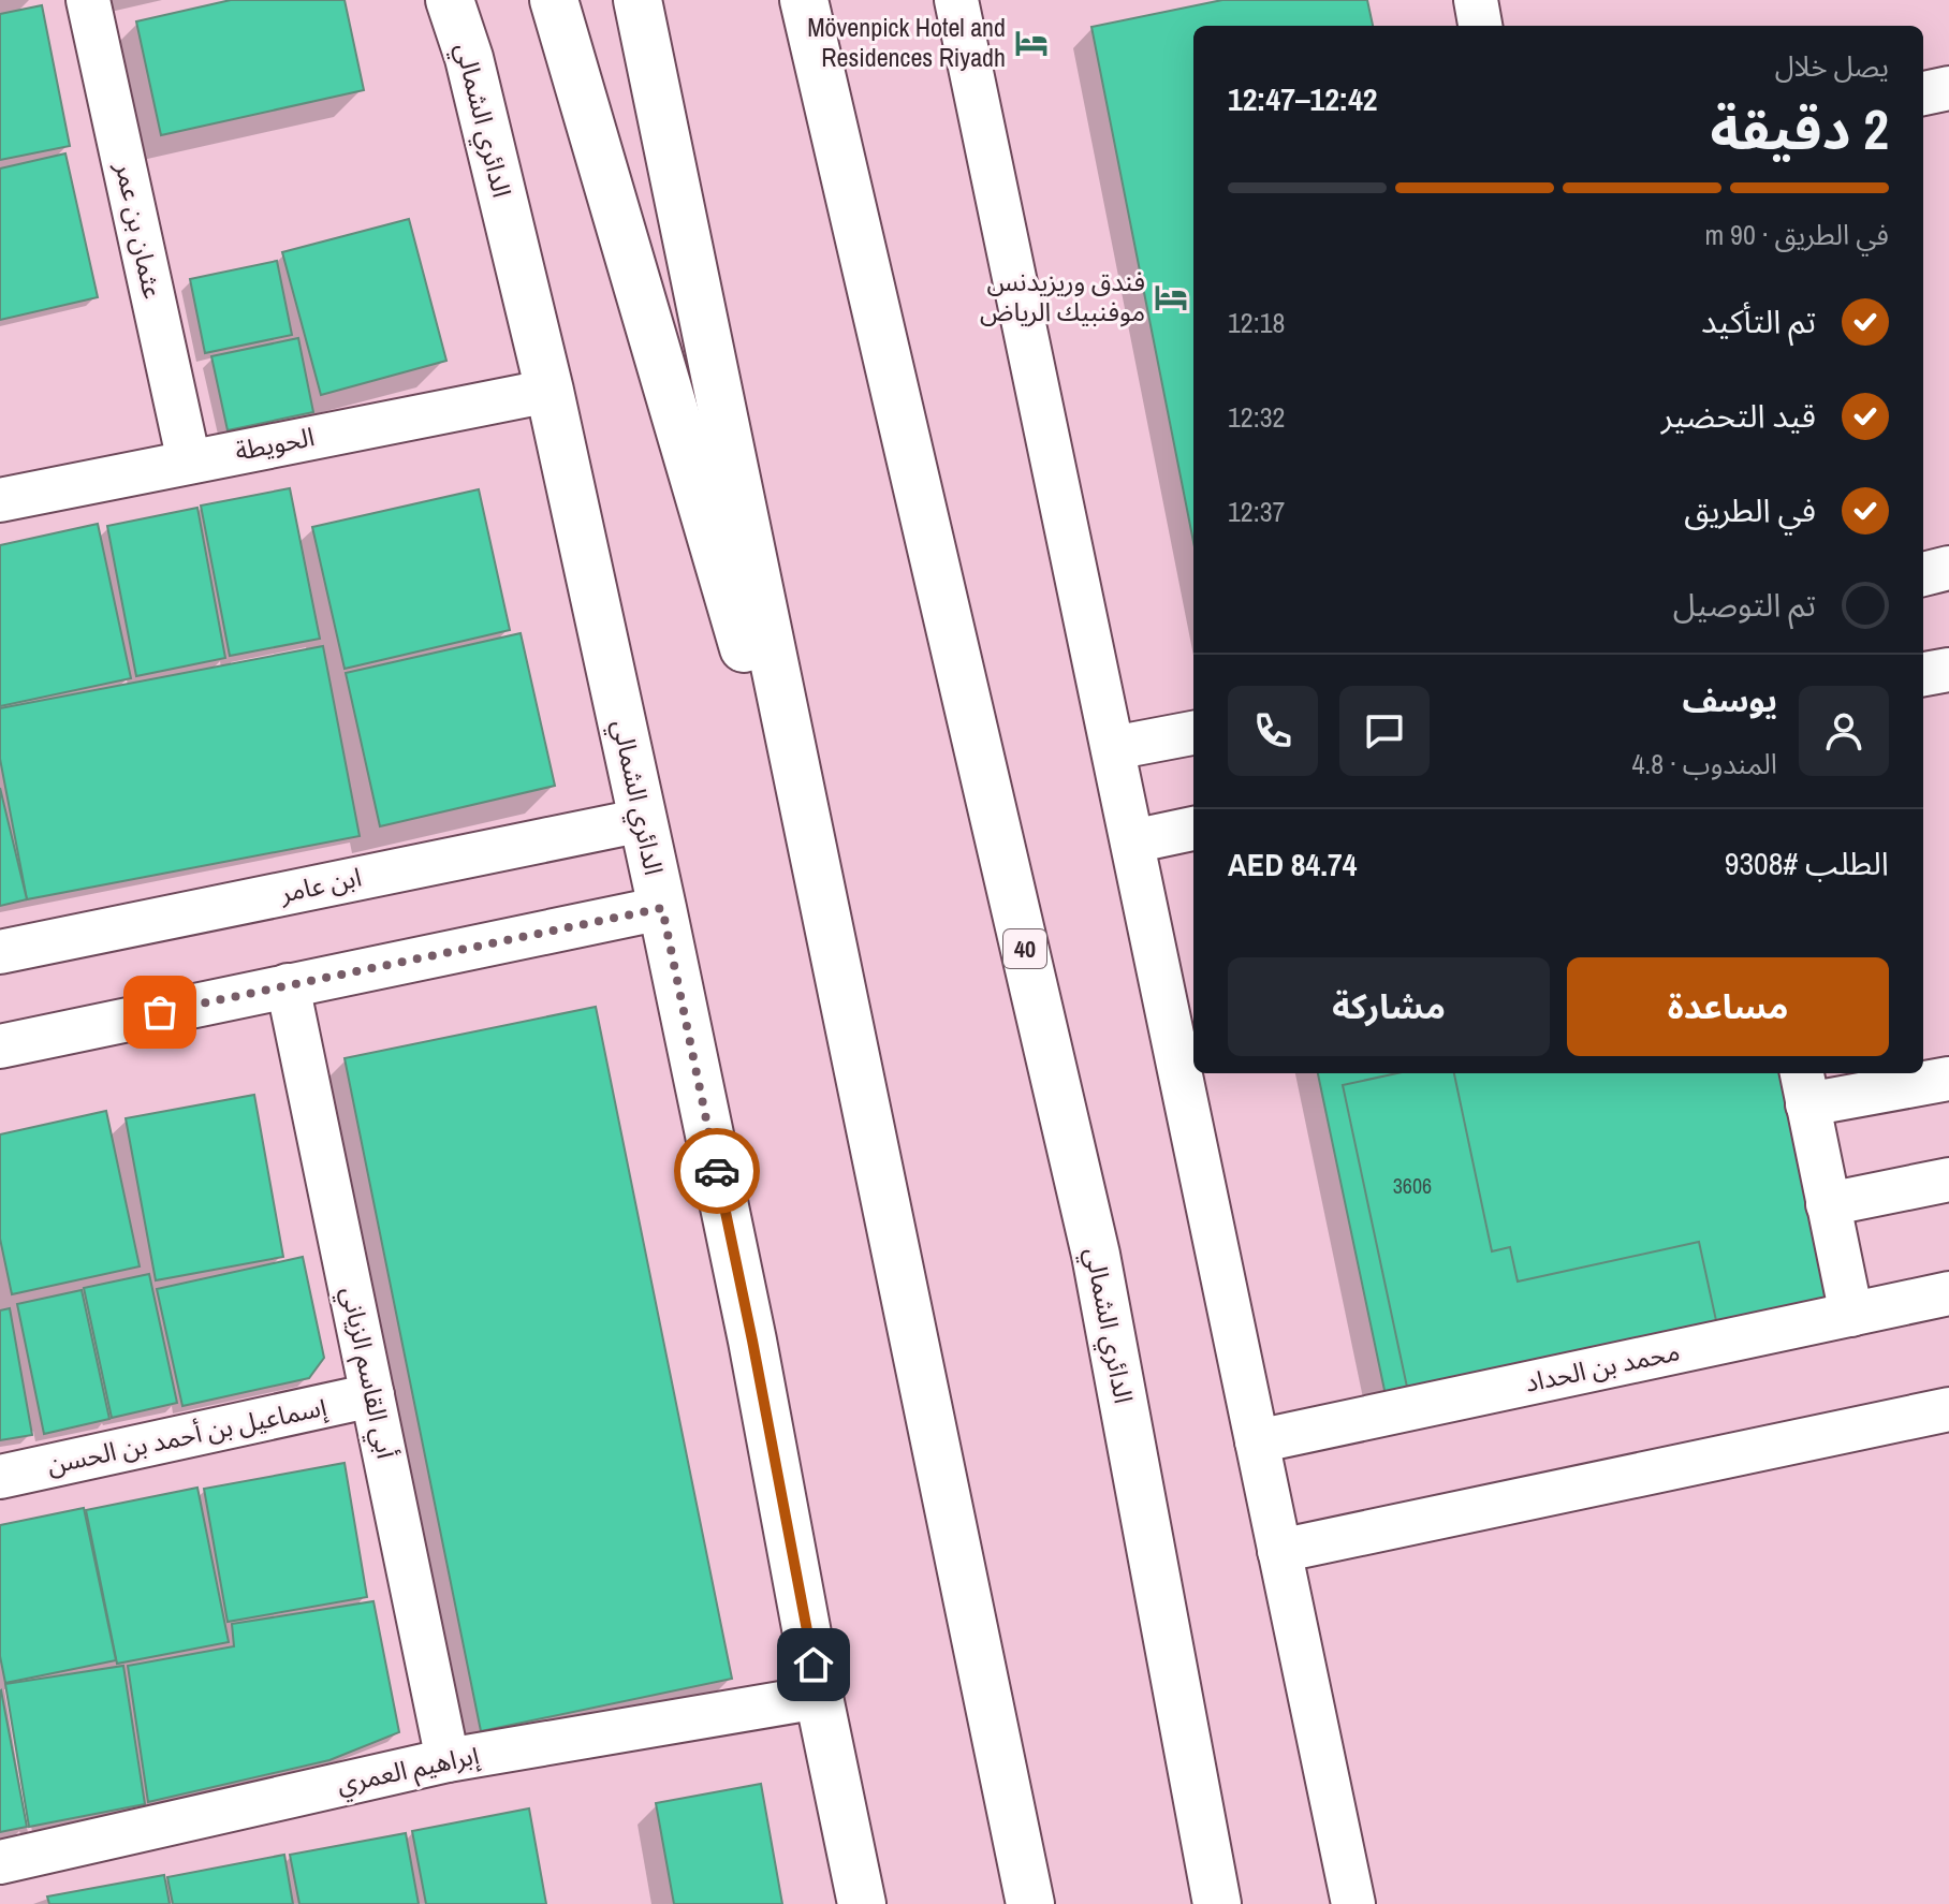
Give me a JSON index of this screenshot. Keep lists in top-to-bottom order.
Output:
{
  "streets": {
    "main road": ["الدائري الشمالي", "40"],
    "street": [
      "عثمان بن عمر",
      "الحويطة",
      "ابن عامر",
      "محمد بن الحداد",
      "أبي القاسم الزياني",
      "إسماعيل بن أحمد بن الحسن",
      "إبراهيم العمري"
    ]
  },
  "crossings": [
    ["الدائري الشمالي", "الحويطة"],
    ["الدائري الشمالي", "ابن عامر"],
    ["الدائري الشمالي", "إبراهيم العمري"],
    ["عثمان بن عمر", "الحويطة"],
    ["أبي القاسم الزياني", "إسماعيل بن أحمد بن الحسن"],
    ["أبي القاسم الزياني", "إبراهيم العمري"]
  ],
  "places": {
    "hotel": ["Mövenpick Hotel and Residences Riyadh", "فندق وريزيدنس موفنبيك الرياض"]
  },
  "house_numbers": ["3606"],
  "page": {
    "heading": ["2 دقيقة", "يصل خلال", "12:42–12:47"],
    "panel": [
      "يوسف",
      "المندوب · 4.8",
      "الطلب #9308",
      "AED 84.74"
    ],
    "bar": "في الطريق · 90 m",
    "list": [
      ["تم التأكيد", "12:18"],
      ["قيد التحضير", "12:32"],
      ["في الطريق", "12:37"],
      "تم التوصيل"
    ],
    "buttons": ["مساعدة", "مشاركة"]
  }
}
